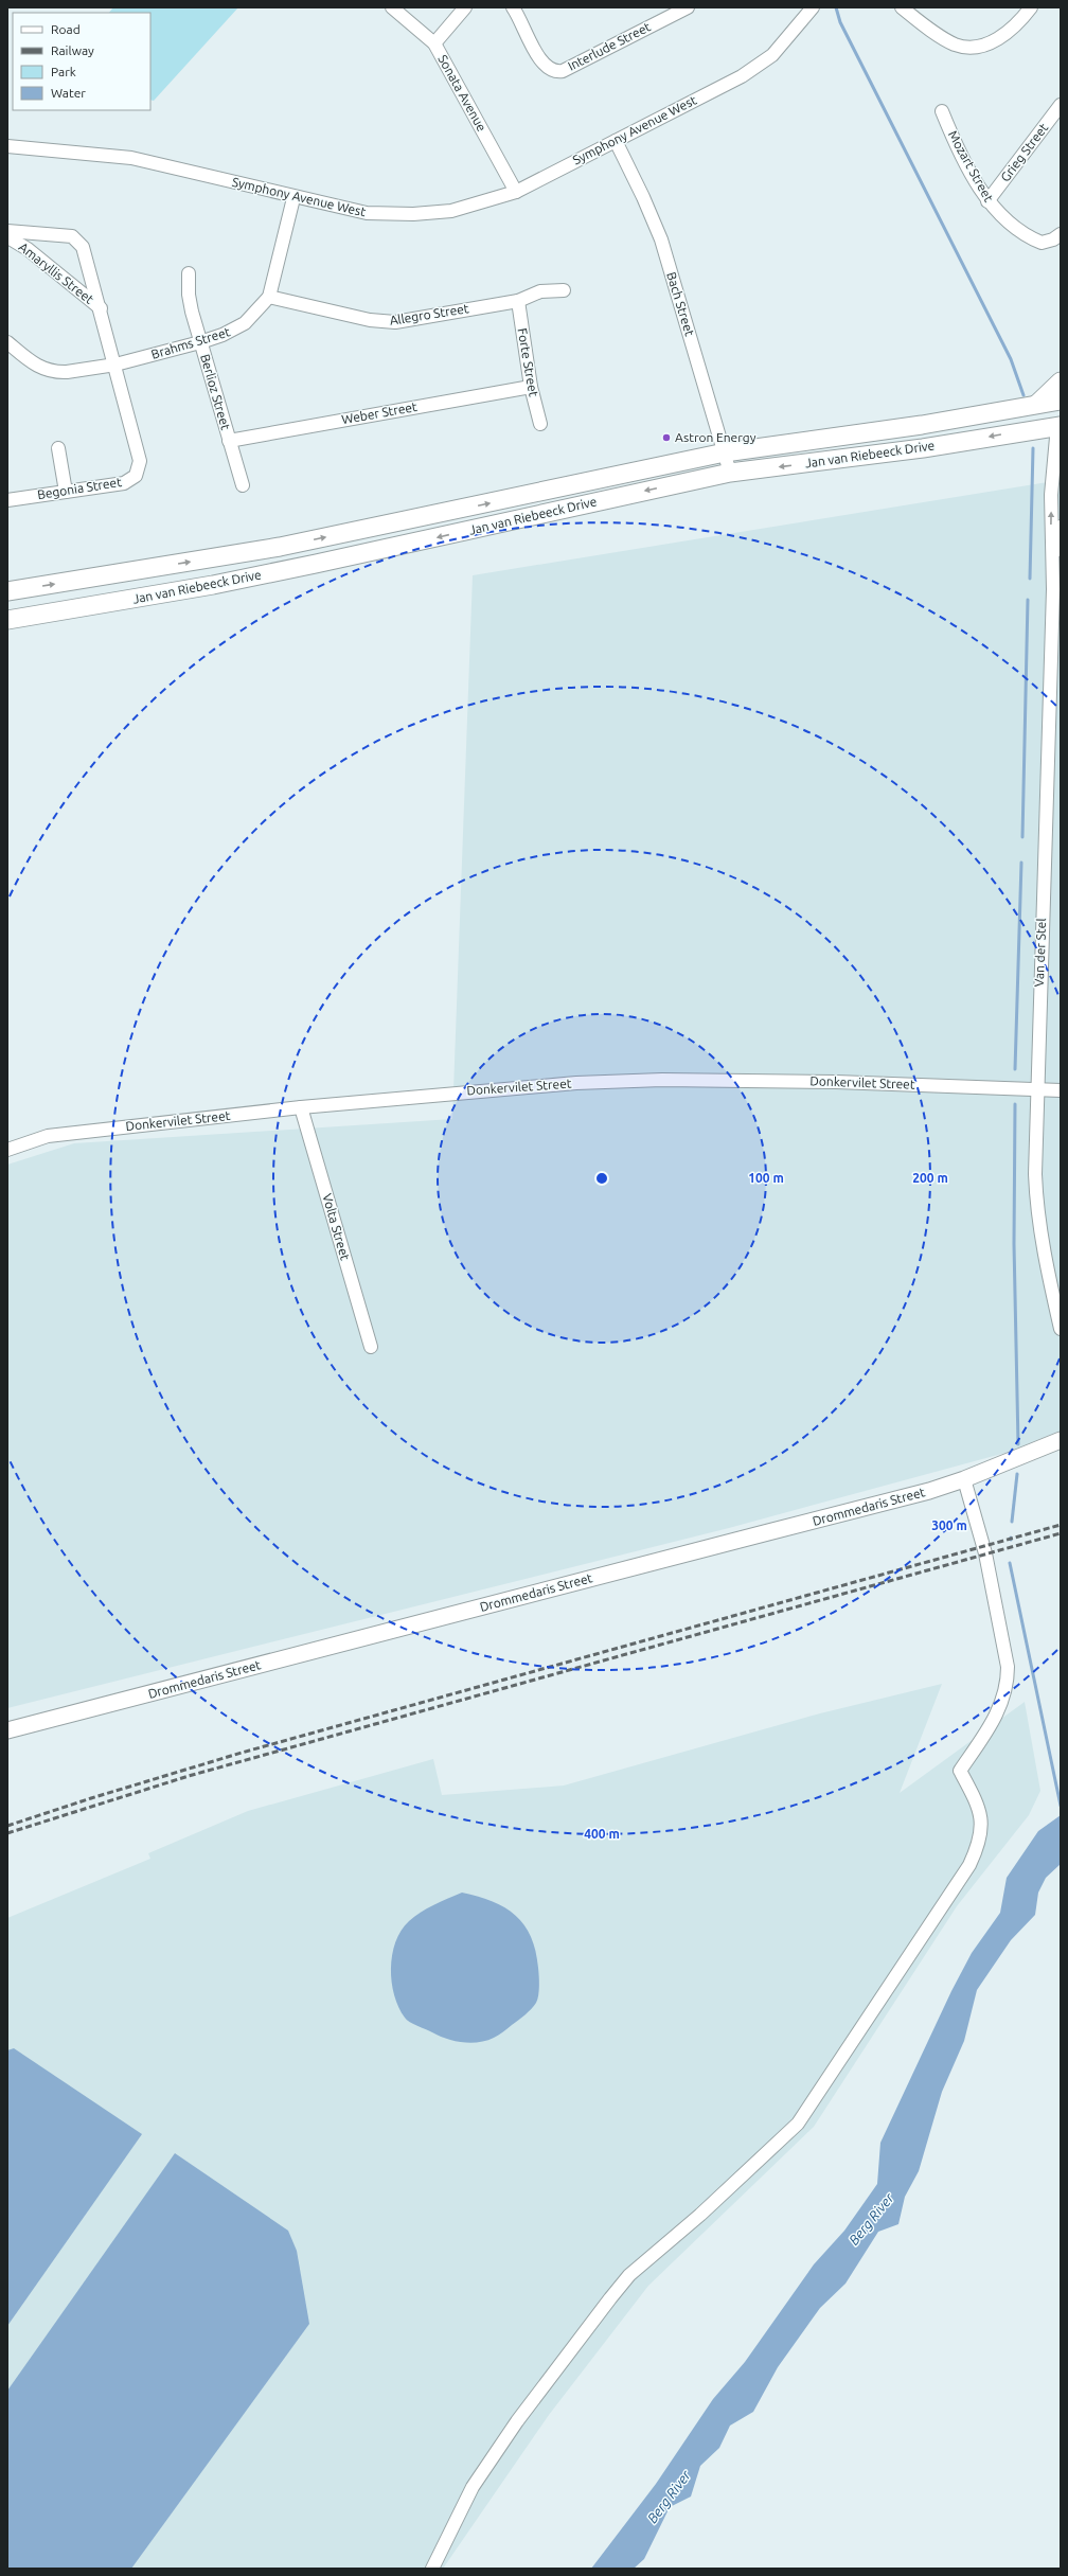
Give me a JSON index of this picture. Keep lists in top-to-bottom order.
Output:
{
  "streets": {
    "main road": ["Jan van Riebeeck Drive"],
    "street": [
      "Interlude Street",
      "Sonata Avenue",
      "Symphony Avenue West",
      "Grieg Street",
      "Mozart Street",
      "Amaryllis Street",
      "Bach Street",
      "Allegro Street",
      "Brahms Street",
      "Forte Street",
      "Berlioz Street",
      "Weber Street",
      "Begonia Street",
      "Van der Stel",
      "Donkervilet Street",
      "Volta Street",
      "Drommedaris Street"
    ]
  },
  "crossings": [
    ["Sonata Avenue", "Symphony Avenue West"],
    ["Symphony Avenue West", "Bach Street"],
    ["Symphony Avenue West", "Brahms Street"],
    ["Grieg Street", "Mozart Street"],
    ["Amaryllis Street", "Brahms Street"],
    ["Amaryllis Street", "Begonia Street"],
    ["Bach Street", "Jan van Riebeeck Drive"],
    ["Allegro Street", "Brahms Street"],
    ["Allegro Street", "Forte Street"],
    ["Brahms Street", "Berlioz Street"],
    ["Brahms Street", "Begonia Street"],
    ["Forte Street", "Weber Street"],
    ["Berlioz Street", "Weber Street"],
    ["Jan van Riebeeck Drive", "Van der Stel"],
    ["Van der Stel", "Donkervilet Street"],
    ["Donkervilet Street", "Volta Street"]
  ],
  "water": ["Berg River"],
  "places": ["Astron Energy"],
  "legend": [
    "Road",
    "Railway",
    "Park",
    "Water"
  ],
  "rings": [
    "100 m",
    "200 m",
    "300 m",
    "400 m"
  ]
}
